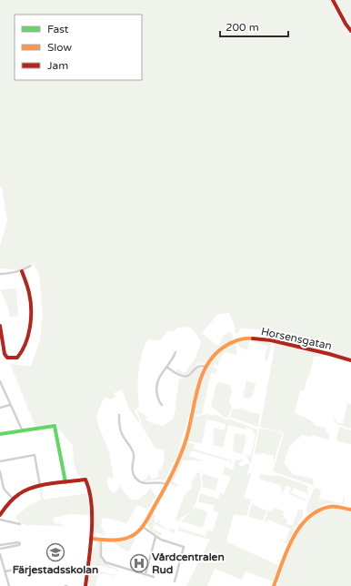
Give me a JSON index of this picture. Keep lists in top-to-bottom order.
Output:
{
  "streets": {
    "street": ["Horsensgatan"]
  },
  "places": {
    "school or university": ["Färjestadsskolan"],
    "hospital": ["Vårdcentralen Rud"]
  },
  "legend": ["Fast", "Slow", "Jam"],
  "scale_bar": "200 m"
}
